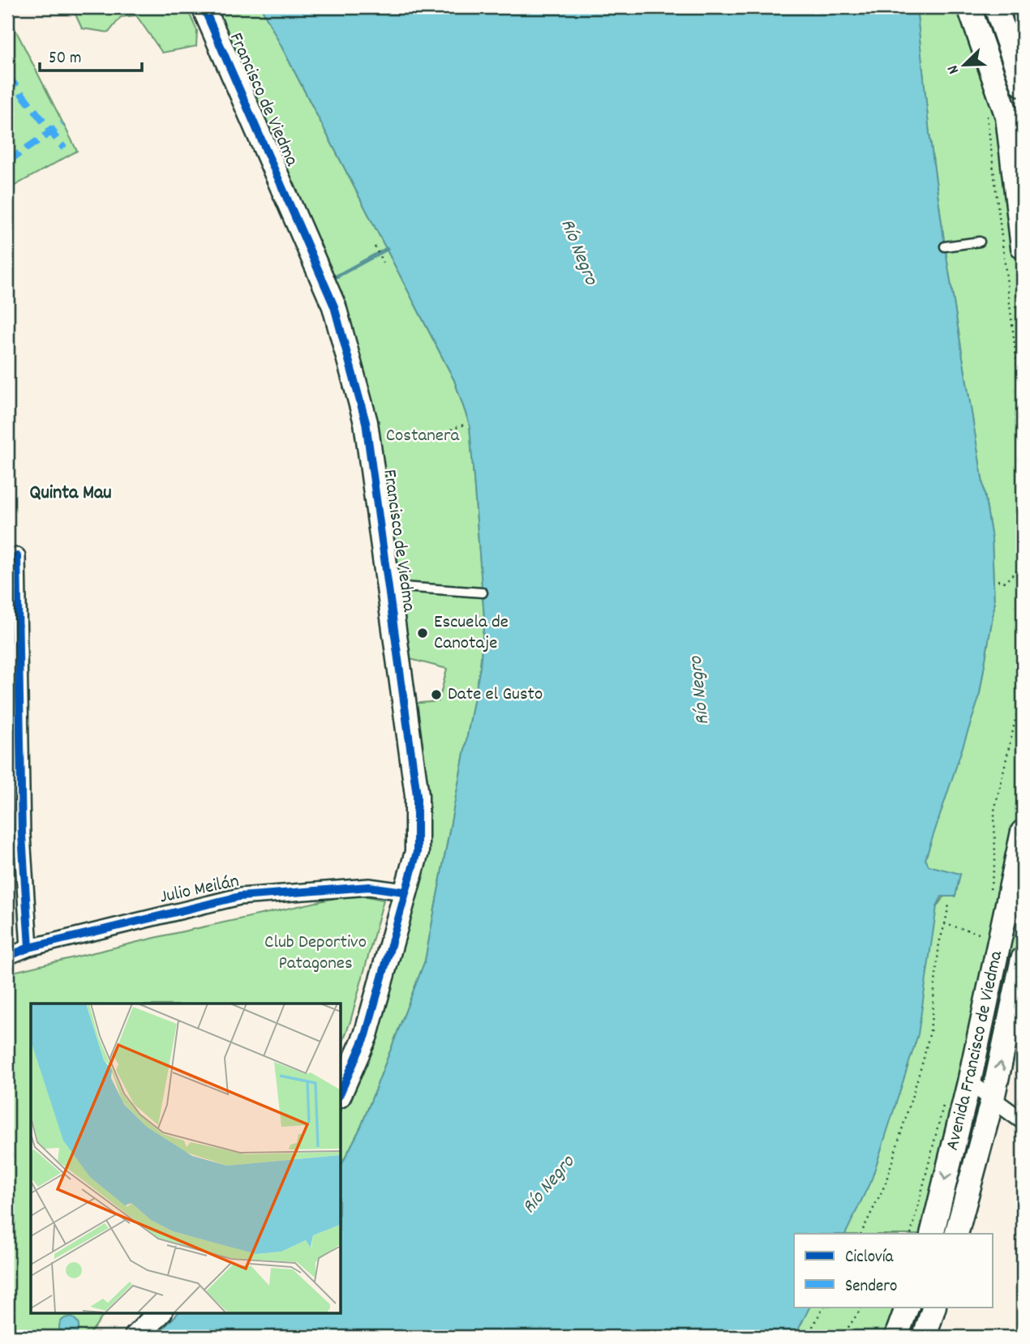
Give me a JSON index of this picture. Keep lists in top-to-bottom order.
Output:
{
  "streets": {
    "street": ["Francisco de Viedma", "Julio Meilán", "Avenida Francisco de Viedma"]
  },
  "crossings": [
    ["Francisco de Viedma", "Julio Meilán"]
  ],
  "districts": ["Quinta Mau"],
  "water": ["Río Negro"],
  "parks": ["Costanera", "Club Deportivo Patagones"],
  "places": ["Escuela de Canotaje", "Date el Gusto"],
  "legend": ["Ciclovía", "Sendero"],
  "scale_bar": "50 m",
  "north": "bottom left"
}
